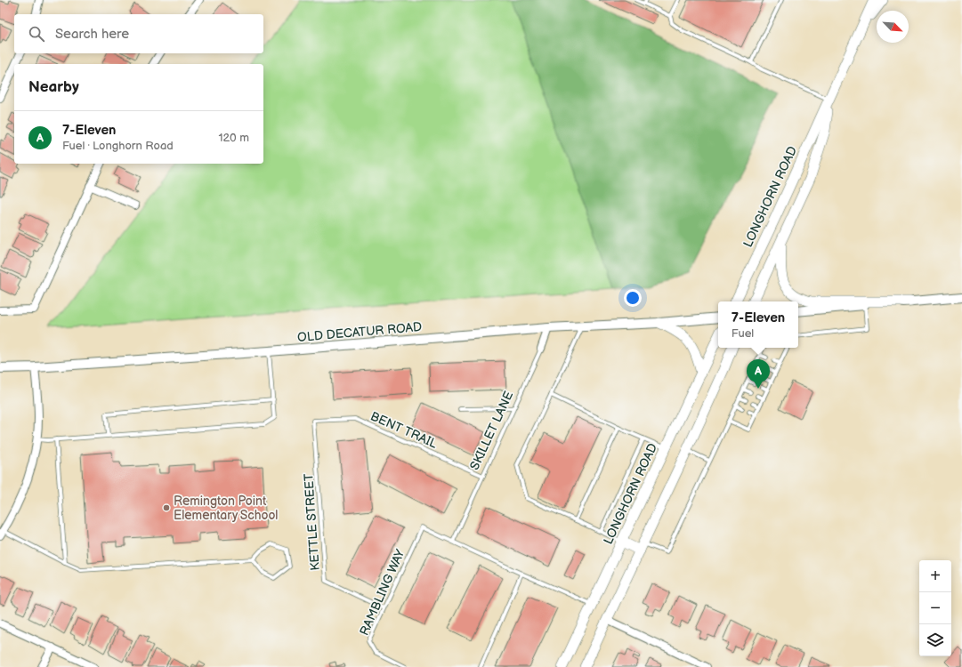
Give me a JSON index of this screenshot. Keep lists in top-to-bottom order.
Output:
{
  "streets": {
    "main road": ["LONGHORN ROAD"],
    "street": ["OLD DECATUR ROAD", "SKILLET LANE"],
    "lane": ["BENT TRAIL", "KETTLE STREET", "RAMBLING WAY"]
  },
  "crossings": [
    ["OLD DECATUR ROAD", "SKILLET LANE"],
    ["BENT TRAIL", "SKILLET LANE"],
    ["BENT TRAIL", "KETTLE STREET"],
    ["SKILLET LANE", "RAMBLING WAY"],
    ["KETTLE STREET", "RAMBLING WAY"]
  ],
  "places": ["Remington Point Elementary School"],
  "north": "bottom right",
  "page": {
    "search": "Search here",
    "heading": "Nearby",
    "list": [
      {
        "mark": "A",
        "name": "7-Eleven",
        "note": "Fuel · Longhorn Road",
        "value": "120 m"
      }
    ],
    "popup": ["7-Eleven", "Fuel"],
    "pins": "A",
    "map_buttons": ["+", "−"]
  }
}
